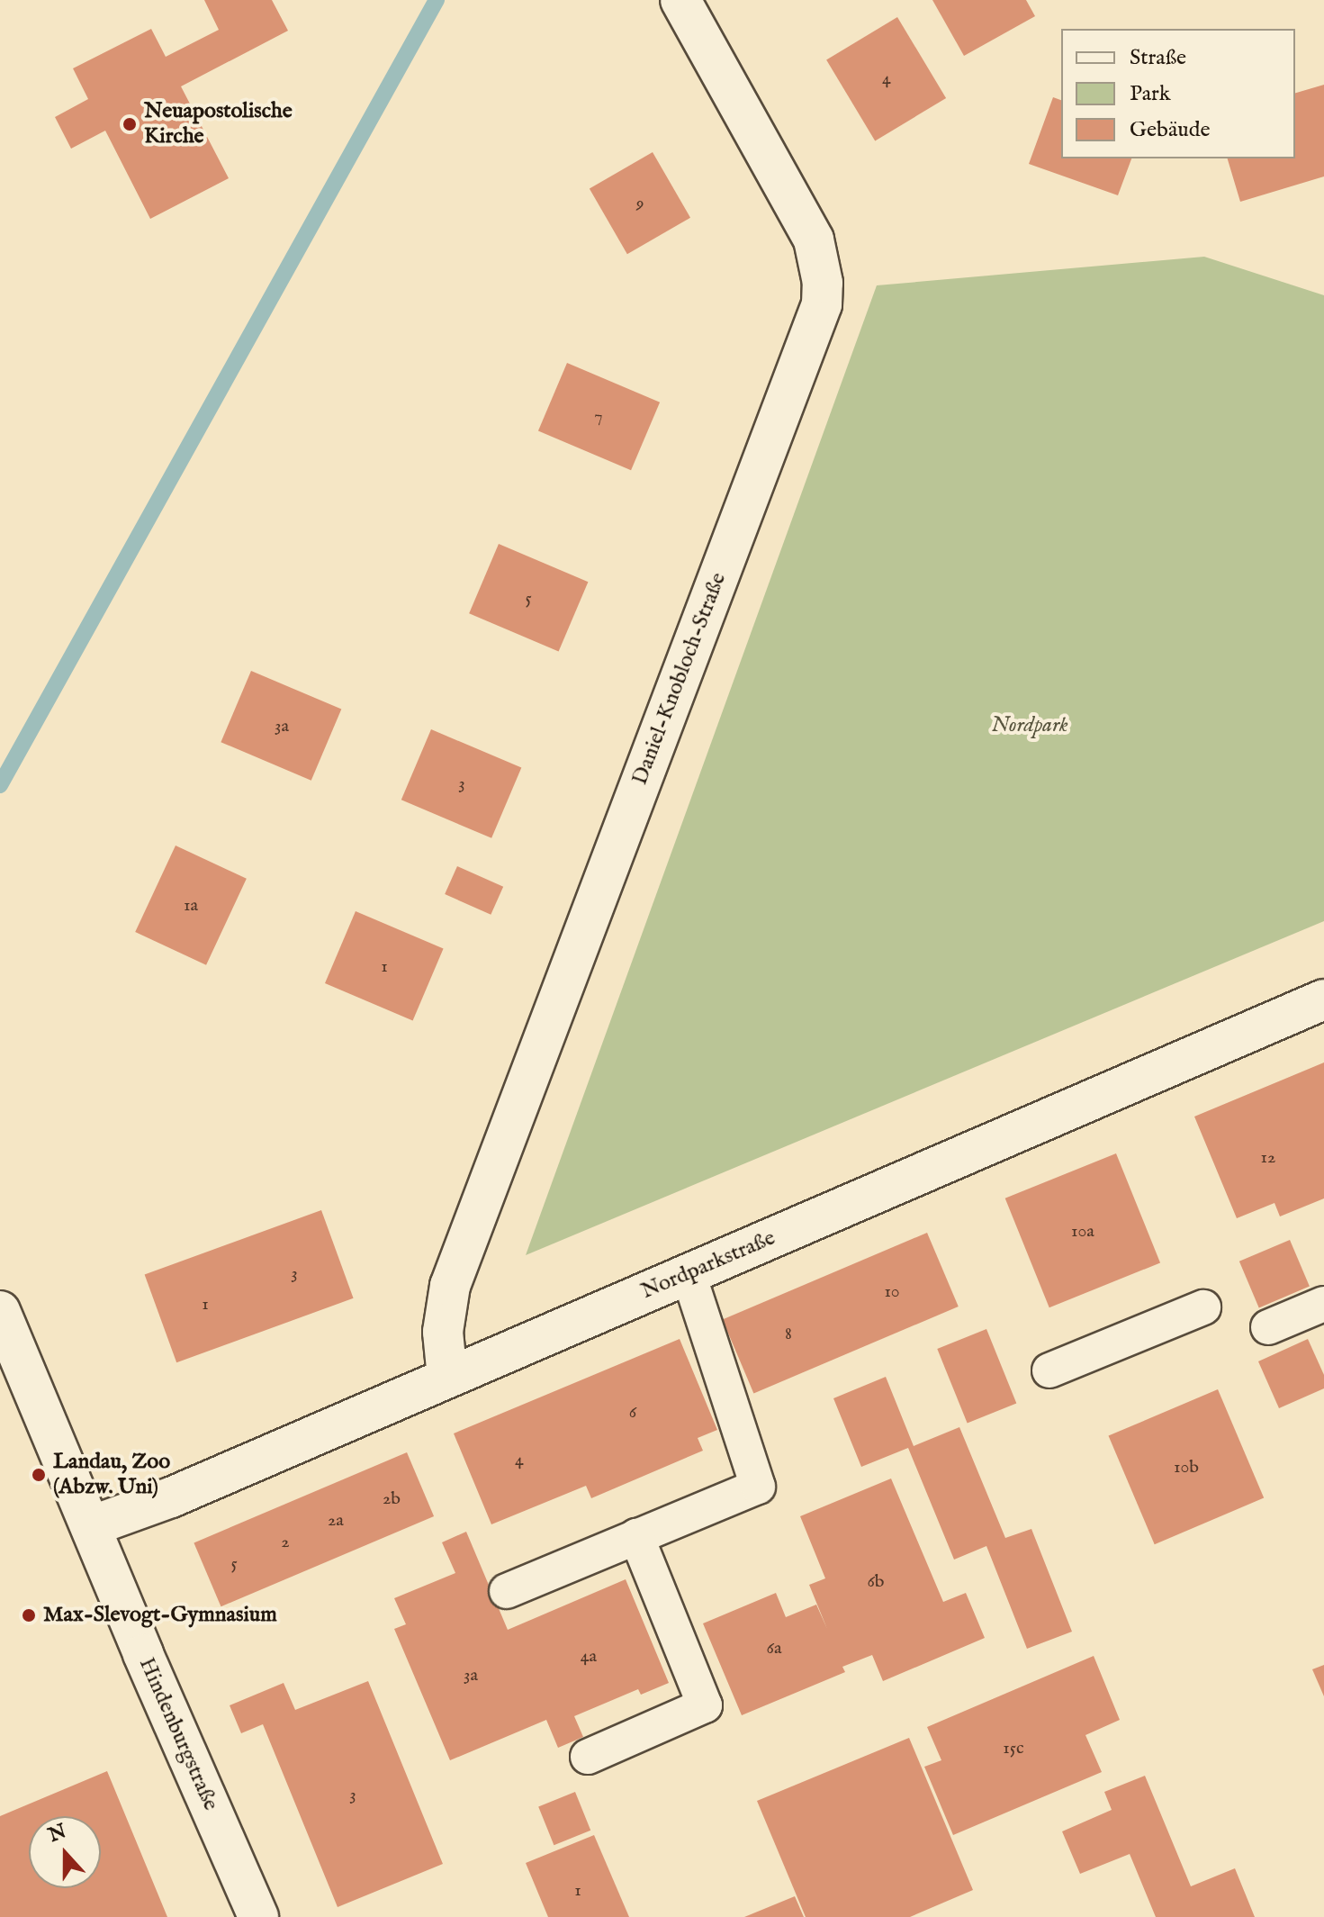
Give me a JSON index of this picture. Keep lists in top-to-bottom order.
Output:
{
  "streets": {
    "street": ["Daniel-Knobloch-Straße", "Nordparkstraße", "Hindenburgstraße"]
  },
  "crossings": [
    ["Daniel-Knobloch-Straße", "Nordparkstraße"],
    ["Nordparkstraße", "Hindenburgstraße"]
  ],
  "parks": ["Nordpark"],
  "places": ["Neuapostolische Kirche", "Landau, Zoo (Abzw. Uni)", "Max-Slevogt-Gymnasium"],
  "house_numbers": [
    "4",
    "9",
    "7",
    "5",
    "3a",
    "3",
    "1a",
    "1",
    "12",
    "10a",
    "3",
    "10",
    "1",
    "8",
    "6",
    "4",
    "10b",
    "2b",
    "2a",
    "2",
    "5",
    "6b",
    "6a",
    "4a",
    "3a",
    "15c",
    "3",
    "1"
  ],
  "legend": ["Straße", "Park", "Gebäude"],
  "north": "top"
}
